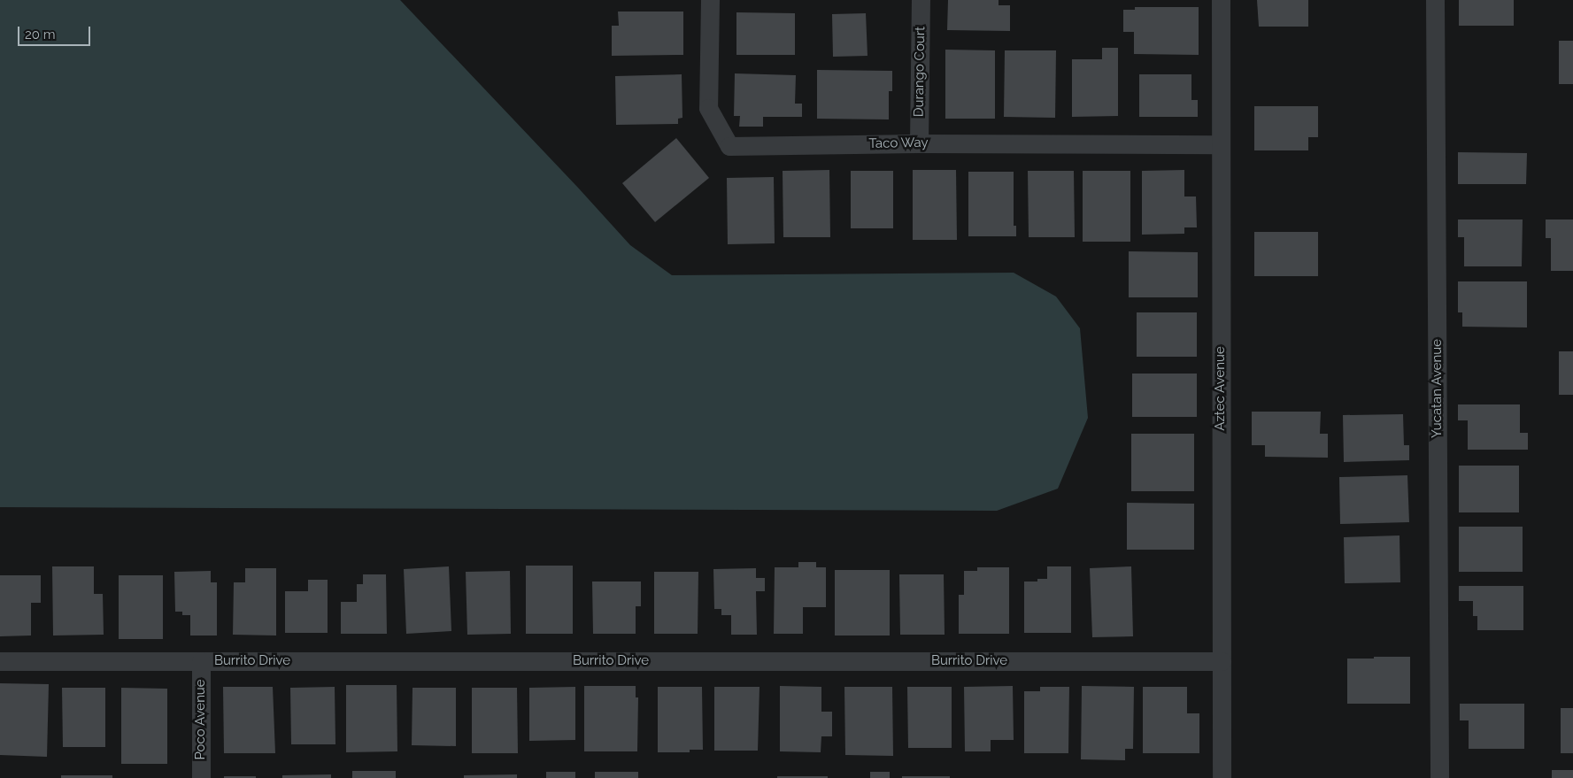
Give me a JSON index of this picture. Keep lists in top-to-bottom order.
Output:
{
  "streets": {
    "street": [
      "Durango Court",
      "Taco Way",
      "Aztec Avenue",
      "Yucatan Avenue",
      "Burrito Drive",
      "Poco Avenue"
    ]
  },
  "crossings": [
    ["Durango Court", "Taco Way"],
    ["Taco Way", "Aztec Avenue"],
    ["Aztec Avenue", "Burrito Drive"],
    ["Burrito Drive", "Poco Avenue"]
  ],
  "scale_bar": "20 m"
}
